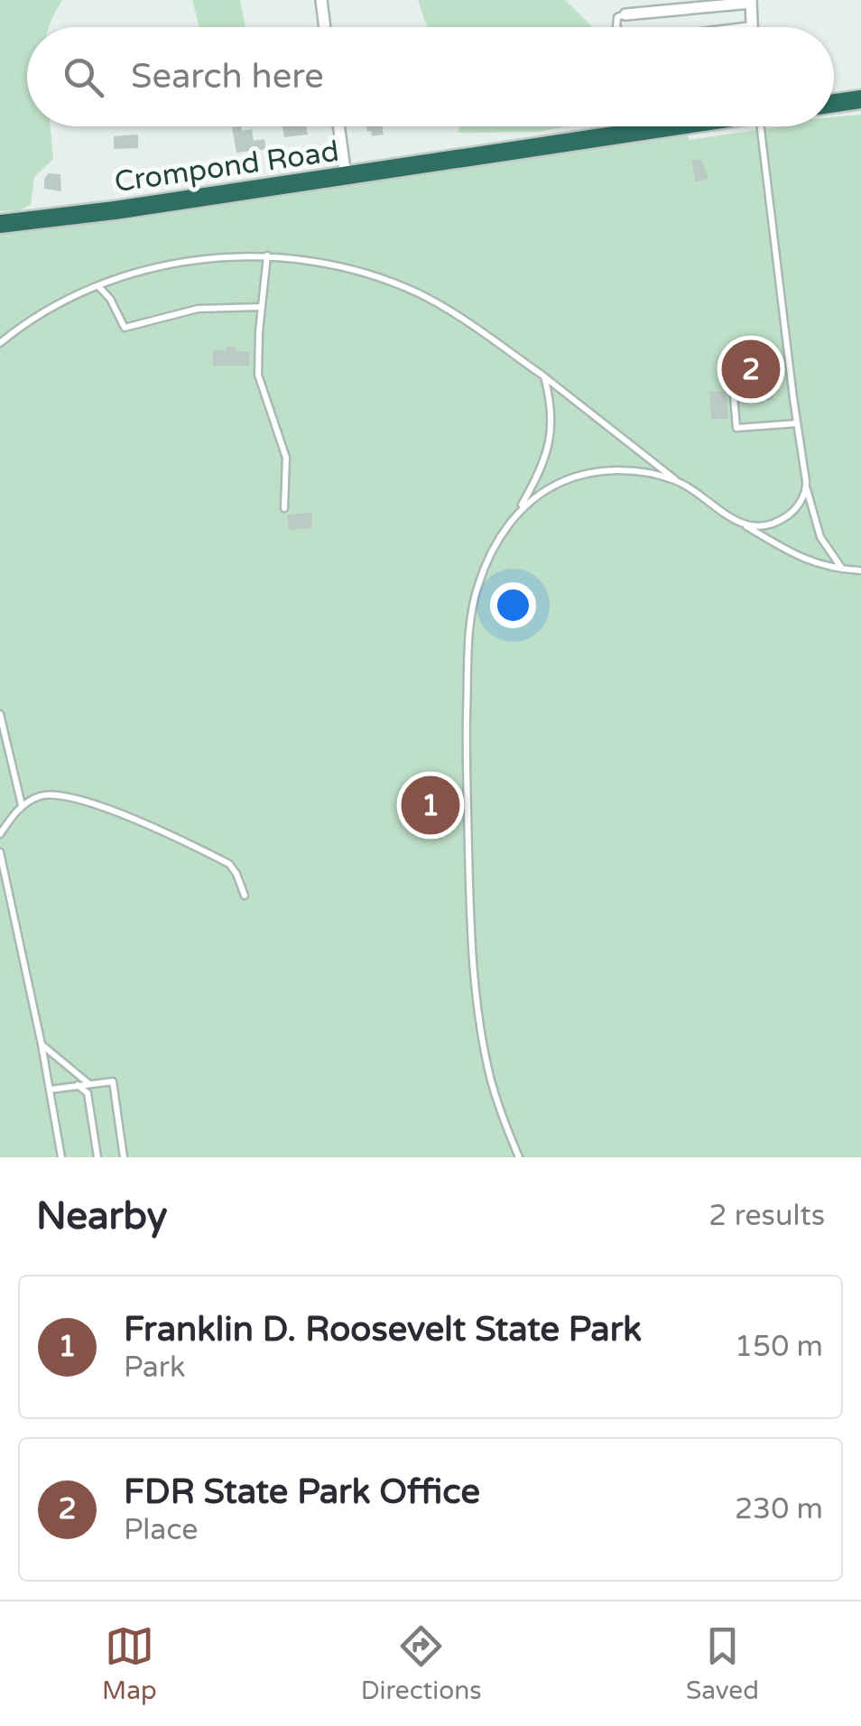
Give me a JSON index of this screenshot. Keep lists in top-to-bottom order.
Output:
{
  "streets": {
    "highway": ["Crompond Road"]
  },
  "page": {
    "search": "Search here",
    "pins": ["2", "1"],
    "heading": ["Nearby", "2 results"],
    "list": [
      {
        "mark": "1",
        "name": "Franklin D. Roosevelt State Park",
        "note": "Park",
        "value": "150 m"
      },
      {
        "mark": "2",
        "name": "FDR State Park Office",
        "note": "Place",
        "value": "230 m"
      }
    ],
    "nav": ["Map", "Directions", "Saved"]
  }
}
